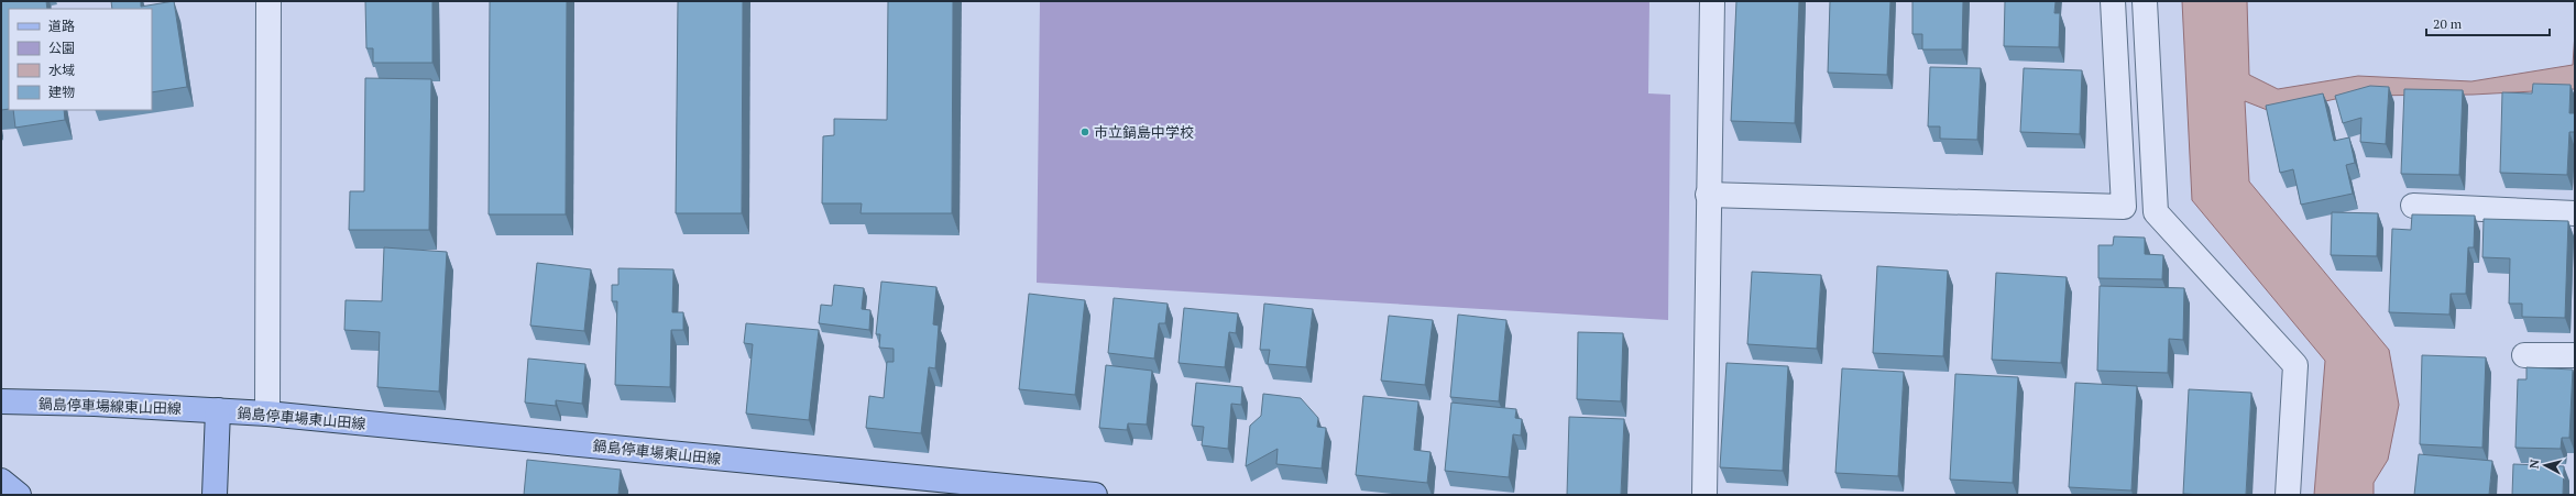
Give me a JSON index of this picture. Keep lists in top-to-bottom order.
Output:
{
  "streets": {
    "main road": ["鍋島停車場線東山田線", "鍋島停車場東山田線"]
  },
  "crossings": [
    ["鍋島停車場線東山田線", "鍋島停車場東山田線"]
  ],
  "places": ["市立鍋島中学校"],
  "legend": [
    "道路",
    "公園",
    "水域",
    "建物"
  ],
  "scale_bar": "20 m",
  "north": "left"
}
